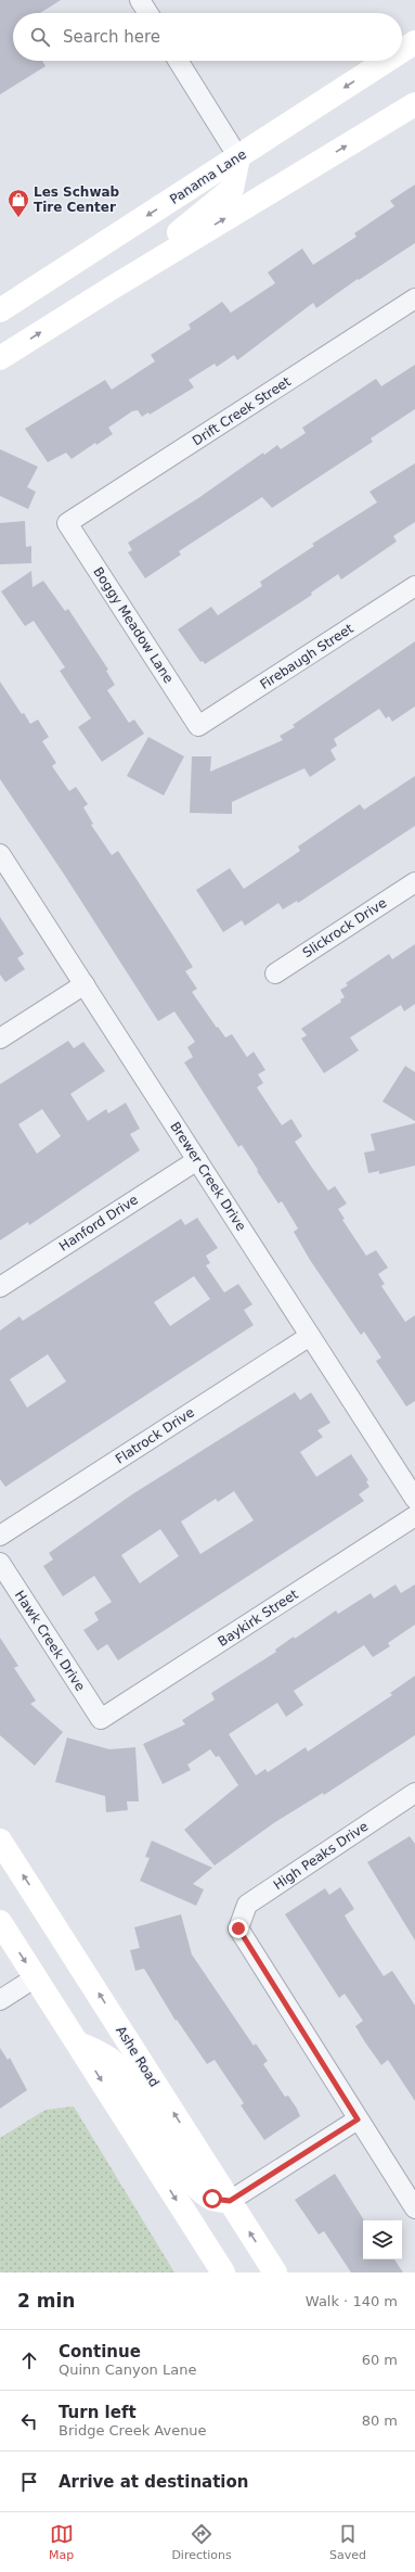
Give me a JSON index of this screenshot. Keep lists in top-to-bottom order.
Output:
{
  "streets": {
    "main road": ["Panama Lane", "Ashe Road"],
    "street": [
      "Drift Creek Street",
      "Boggy Meadow Lane",
      "Firebaugh Street",
      "Slickrock Drive",
      "Brewer Creek Drive",
      "Hanford Drive",
      "Flatrock Drive",
      "Baykirk Street",
      "Hawk Creek Drive",
      "High Peaks Drive"
    ]
  },
  "crossings": [
    ["Drift Creek Street", "Boggy Meadow Lane"],
    ["Boggy Meadow Lane", "Firebaugh Street"],
    ["Brewer Creek Drive", "Hanford Drive"],
    ["Brewer Creek Drive", "Flatrock Drive"],
    ["Baykirk Street", "Hawk Creek Drive"]
  ],
  "places": {
    "shop": ["Les Schwab Tire Center"]
  },
  "page": {
    "search": "Search here",
    "heading": ["2 min", "Walk · 140 m"],
    "list": [
      ["Continue", "Quinn Canyon Lane", "60 m"],
      ["Turn left", "Bridge Creek Avenue", "80 m"],
      "Arrive at destination"
    ],
    "nav": ["Map", "Directions", "Saved"]
  }
}
